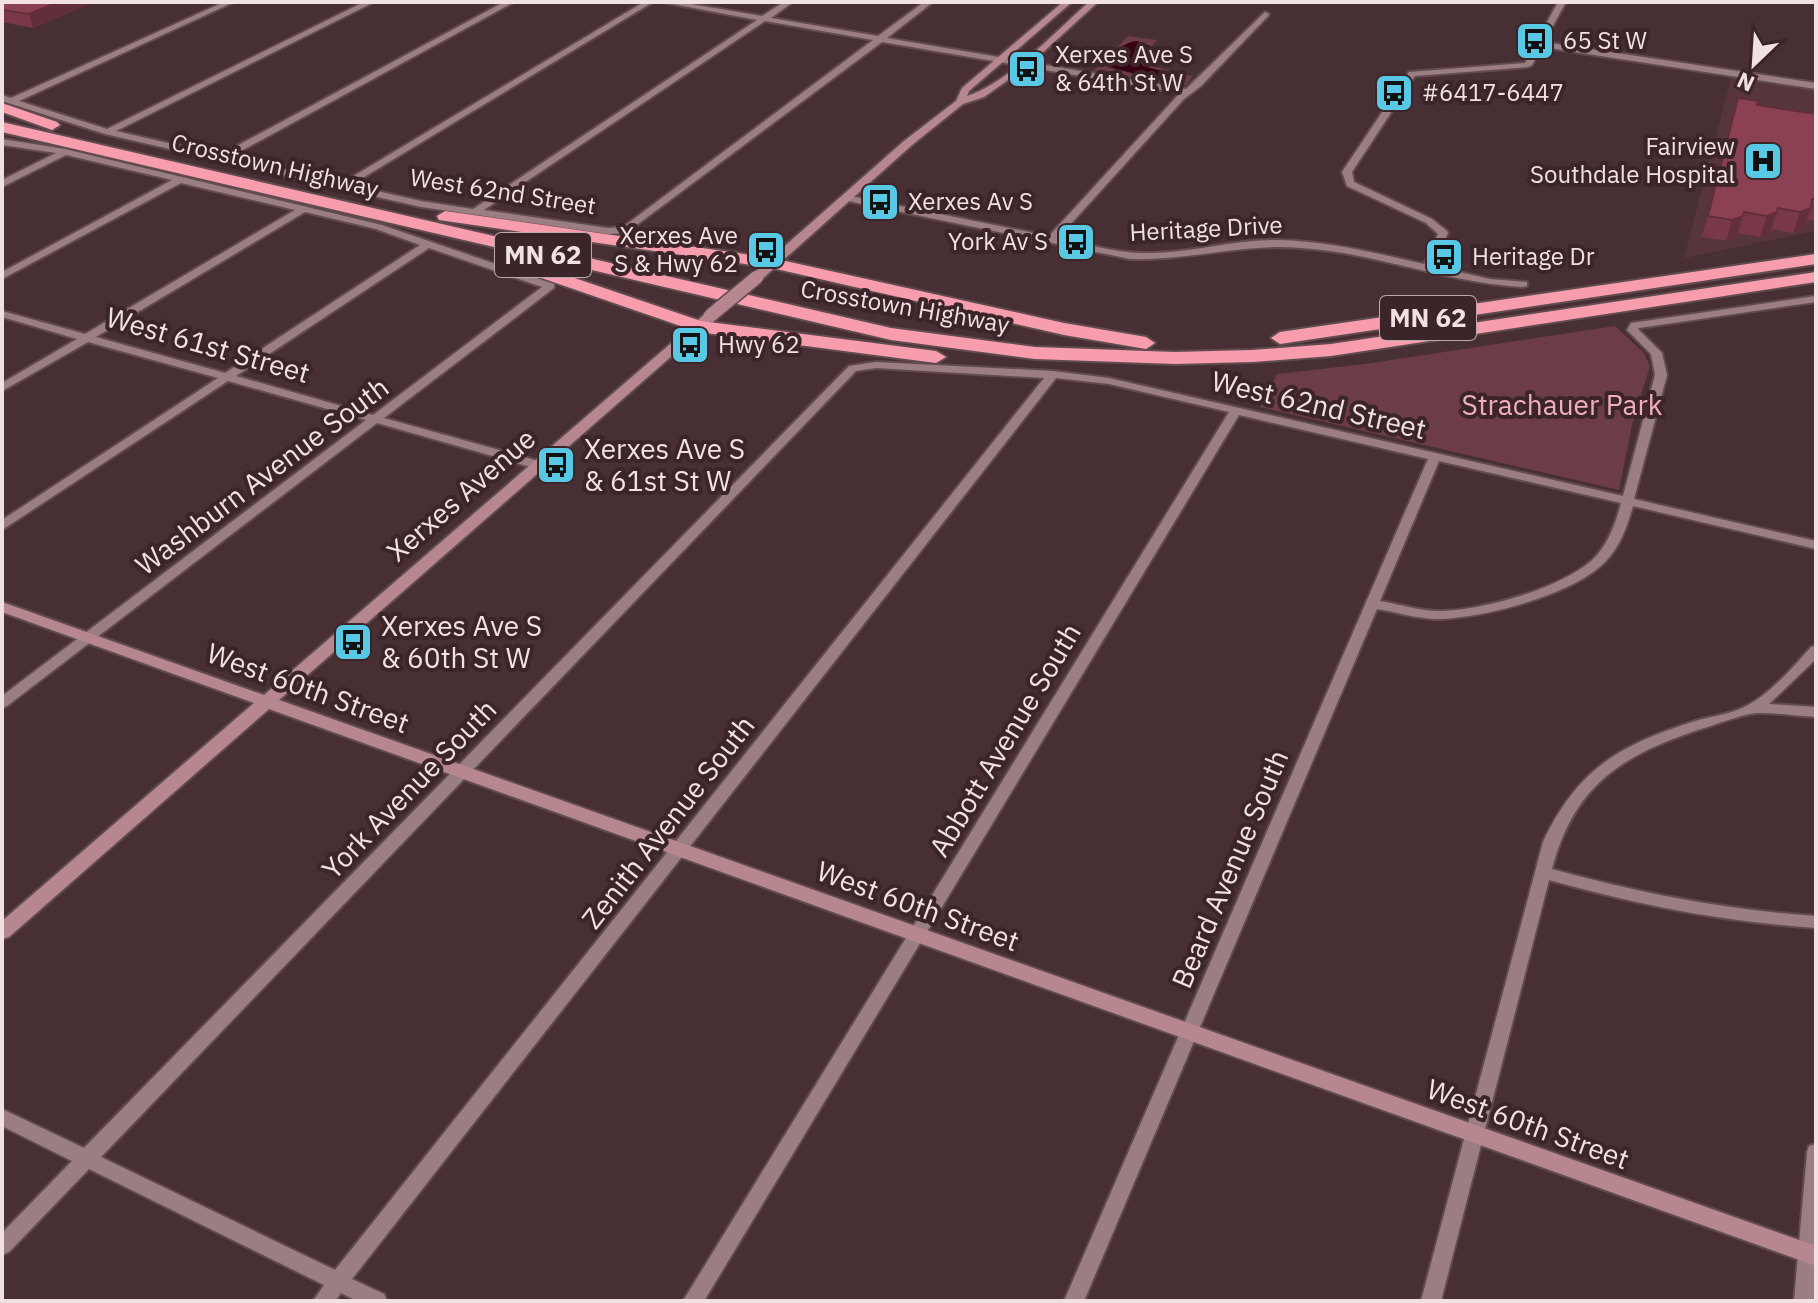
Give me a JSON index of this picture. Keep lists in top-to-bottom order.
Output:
{
  "streets": {
    "highway": ["Crosstown Highway", "MN 62"],
    "street": [
      "West 62nd Street",
      "Heritage Drive",
      "West 61st Street",
      "Washburn Avenue South",
      "Xerxes Avenue",
      "West 60th Street",
      "Abbott Avenue South",
      "York Avenue South",
      "Zenith Avenue South",
      "Beard Avenue South"
    ]
  },
  "crossings": [
    ["Crosstown Highway", "West 62nd Street"],
    ["West 62nd Street", "Abbott Avenue South"],
    ["West 62nd Street", "York Avenue South"],
    ["West 62nd Street", "Zenith Avenue South"],
    ["West 62nd Street", "Beard Avenue South"],
    ["Heritage Drive", "Xerxes Avenue"],
    ["West 61st Street", "Washburn Avenue South"],
    ["West 61st Street", "Xerxes Avenue"],
    ["Washburn Avenue South", "West 60th Street"],
    ["Xerxes Avenue", "West 60th Street"],
    ["West 60th Street", "Abbott Avenue South"],
    ["West 60th Street", "York Avenue South"],
    ["West 60th Street", "Zenith Avenue South"],
    ["West 60th Street", "Beard Avenue South"]
  ],
  "parks": ["Strachauer Park"],
  "places": {
    "bus stop": [
      "65 St W",
      "Xerxes Ave S & 64th St W",
      "#6417-6447",
      "Xerxes Av S",
      "York Av S",
      "Xerxes Ave S & Hwy 62",
      "Heritage Dr",
      "Hwy 62",
      "Xerxes Ave S & 61st St W",
      "Xerxes Ave S & 60th St W"
    ],
    "hospital": ["Fairview Southdale Hospital"]
  },
  "north": "bottom left"
}
